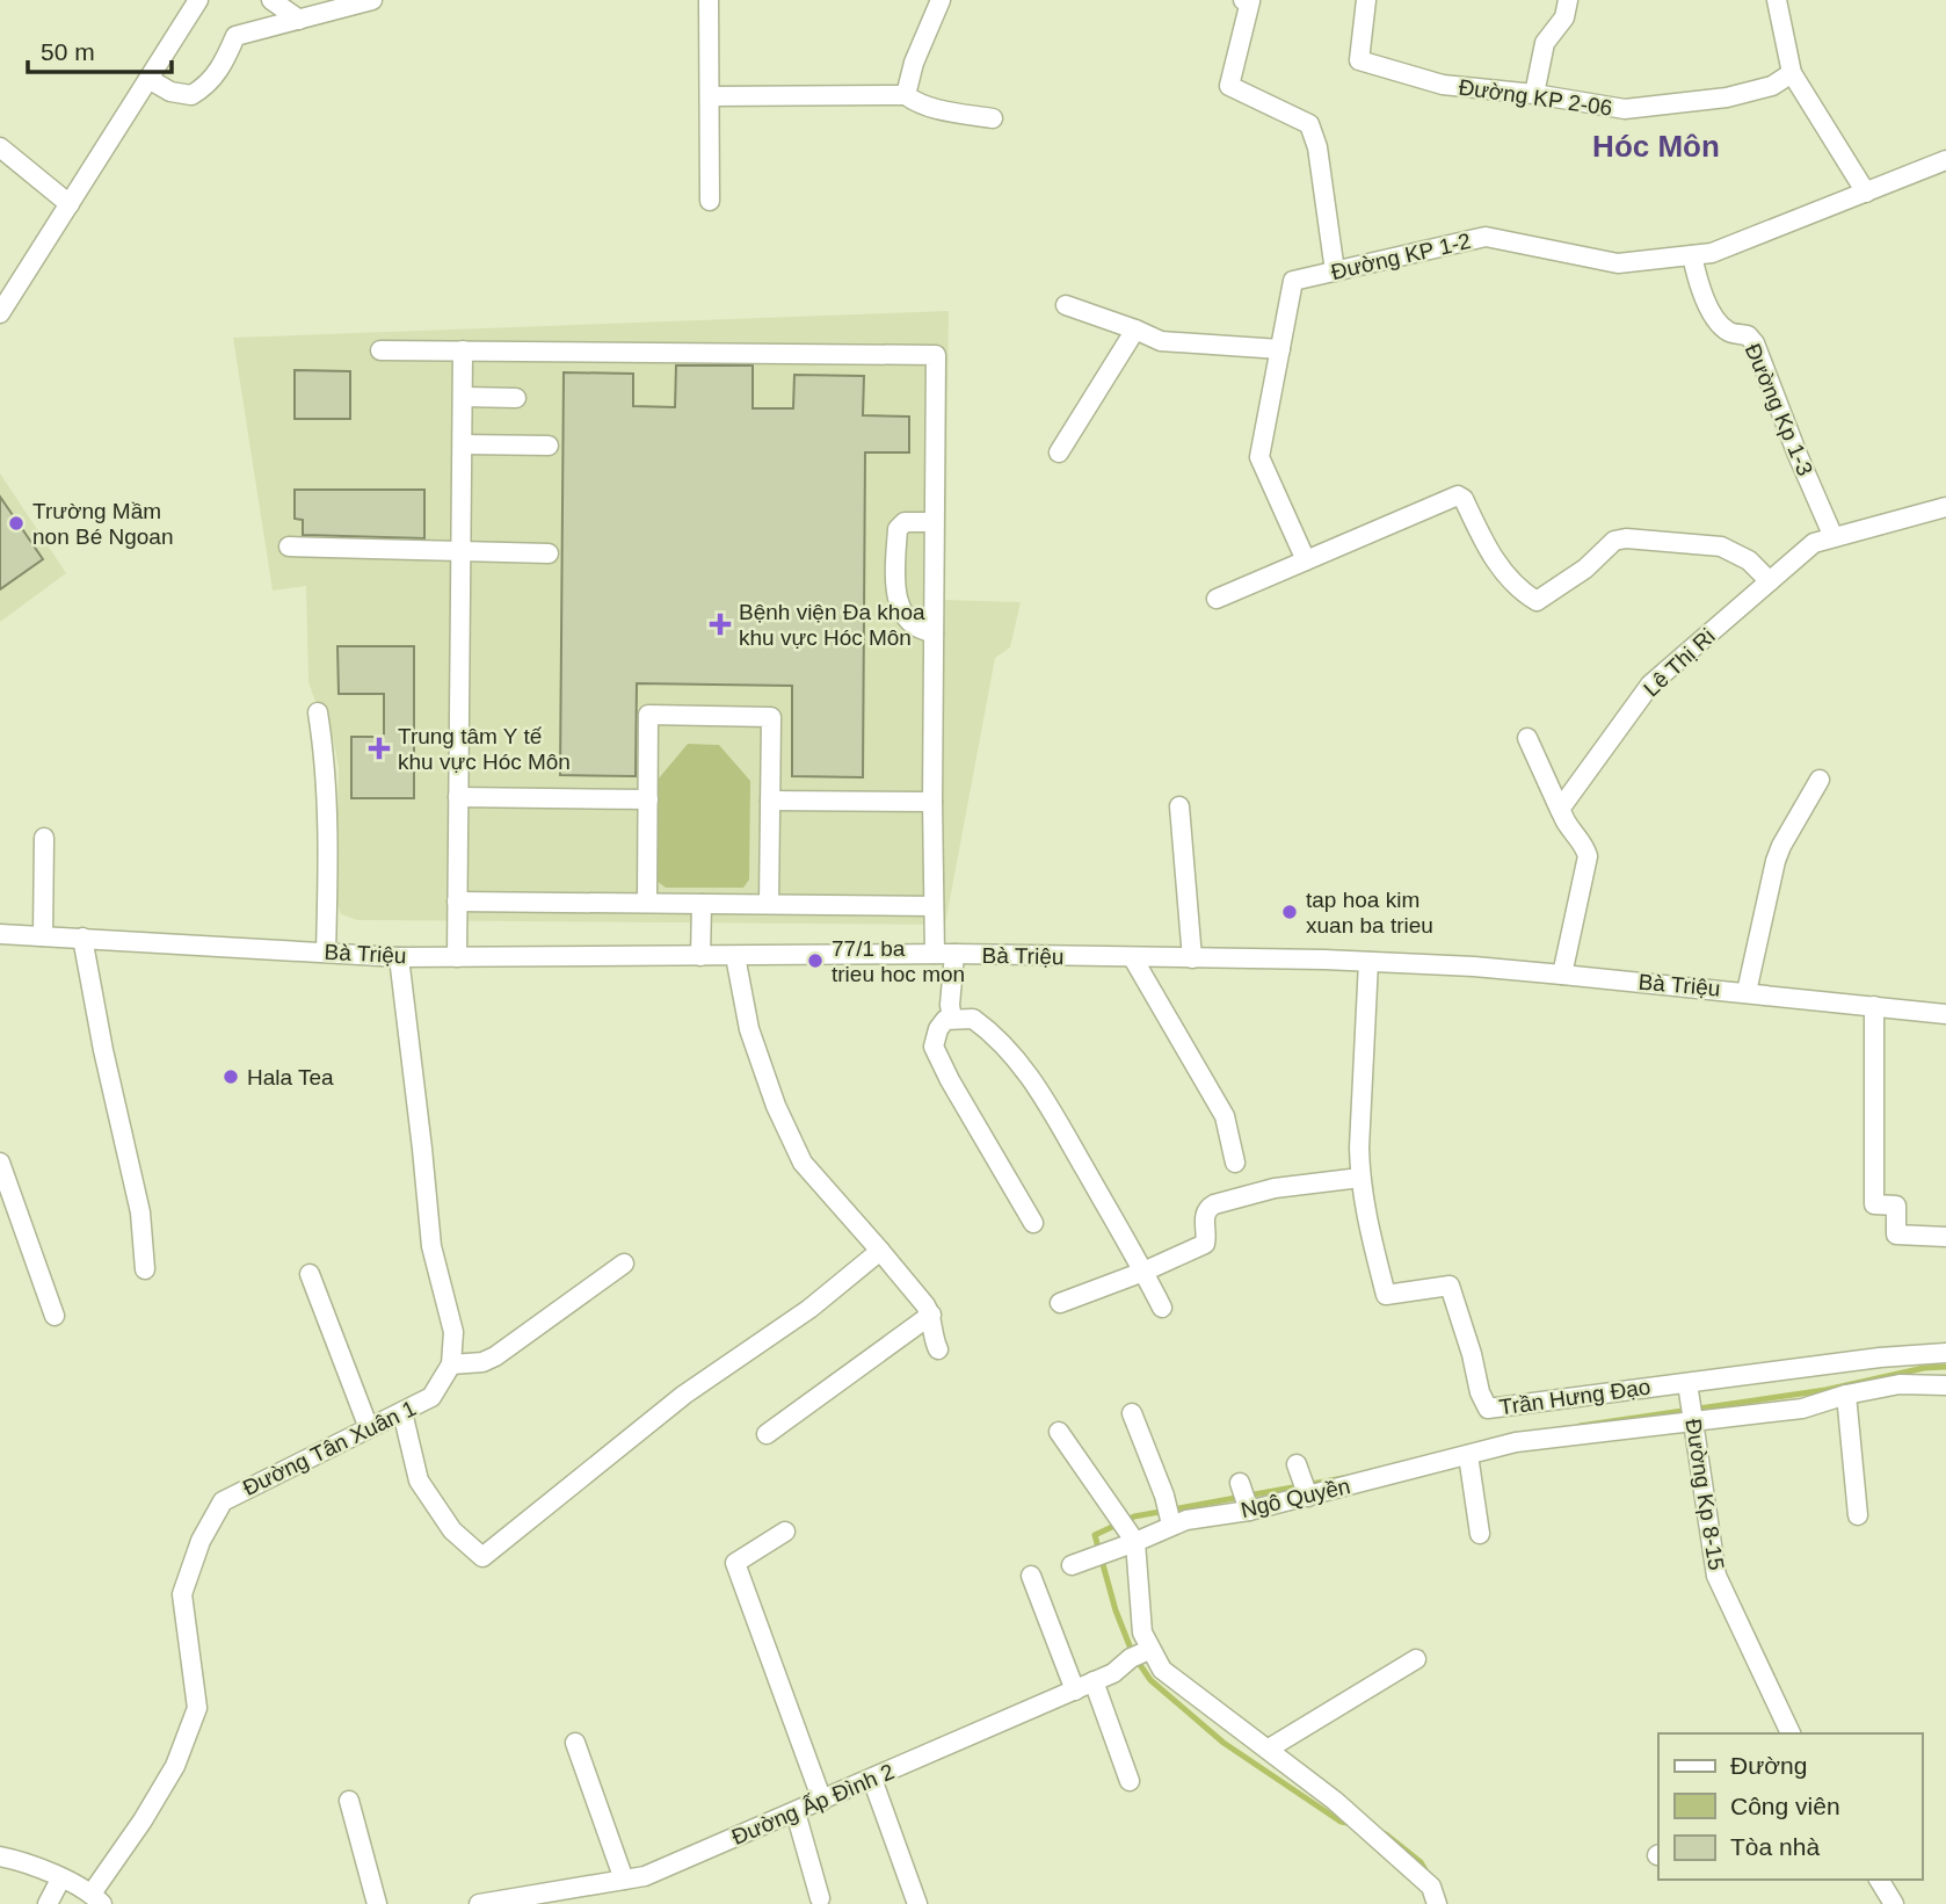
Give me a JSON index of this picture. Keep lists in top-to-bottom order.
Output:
{
  "streets": {
    "street": [
      "Đường KP 2-06",
      "Đường KP 1-2",
      "Đường Kp 1-3",
      "Lê Thị Ri",
      "Bà Triệu",
      "Trần Hưng Đạo",
      "Đường Tân Xuân 1",
      "Đường Kp 8-15",
      "Ngô Quyền",
      "Đường Ấp Đình 2"
    ]
  },
  "crossings": [
    ["Đường KP 1-2", "Đường Kp 1-3"],
    ["Đường Kp 1-3", "Lê Thị Ri"],
    ["Bà Triệu", "Trần Hưng Đạo"],
    ["Trần Hưng Đạo", "Đường Kp 8-15"],
    ["Đường Kp 8-15", "Ngô Quyền"]
  ],
  "districts": ["Hóc Môn"],
  "places": {
    "other": [
      "Trường Mầm non Bé Ngoan",
      "tap hoa kim xuan ba trieu",
      "77/1 ba trieu hoc mon",
      "Hala Tea"
    ],
    "health": ["Bệnh viện Đa khoa khu vực Hóc Môn", "Trung tâm Y tế khu vực Hóc Môn"]
  },
  "legend": ["Đường", "Công viên", "Tòa nhà"],
  "scale_bar": "50 m"
}
